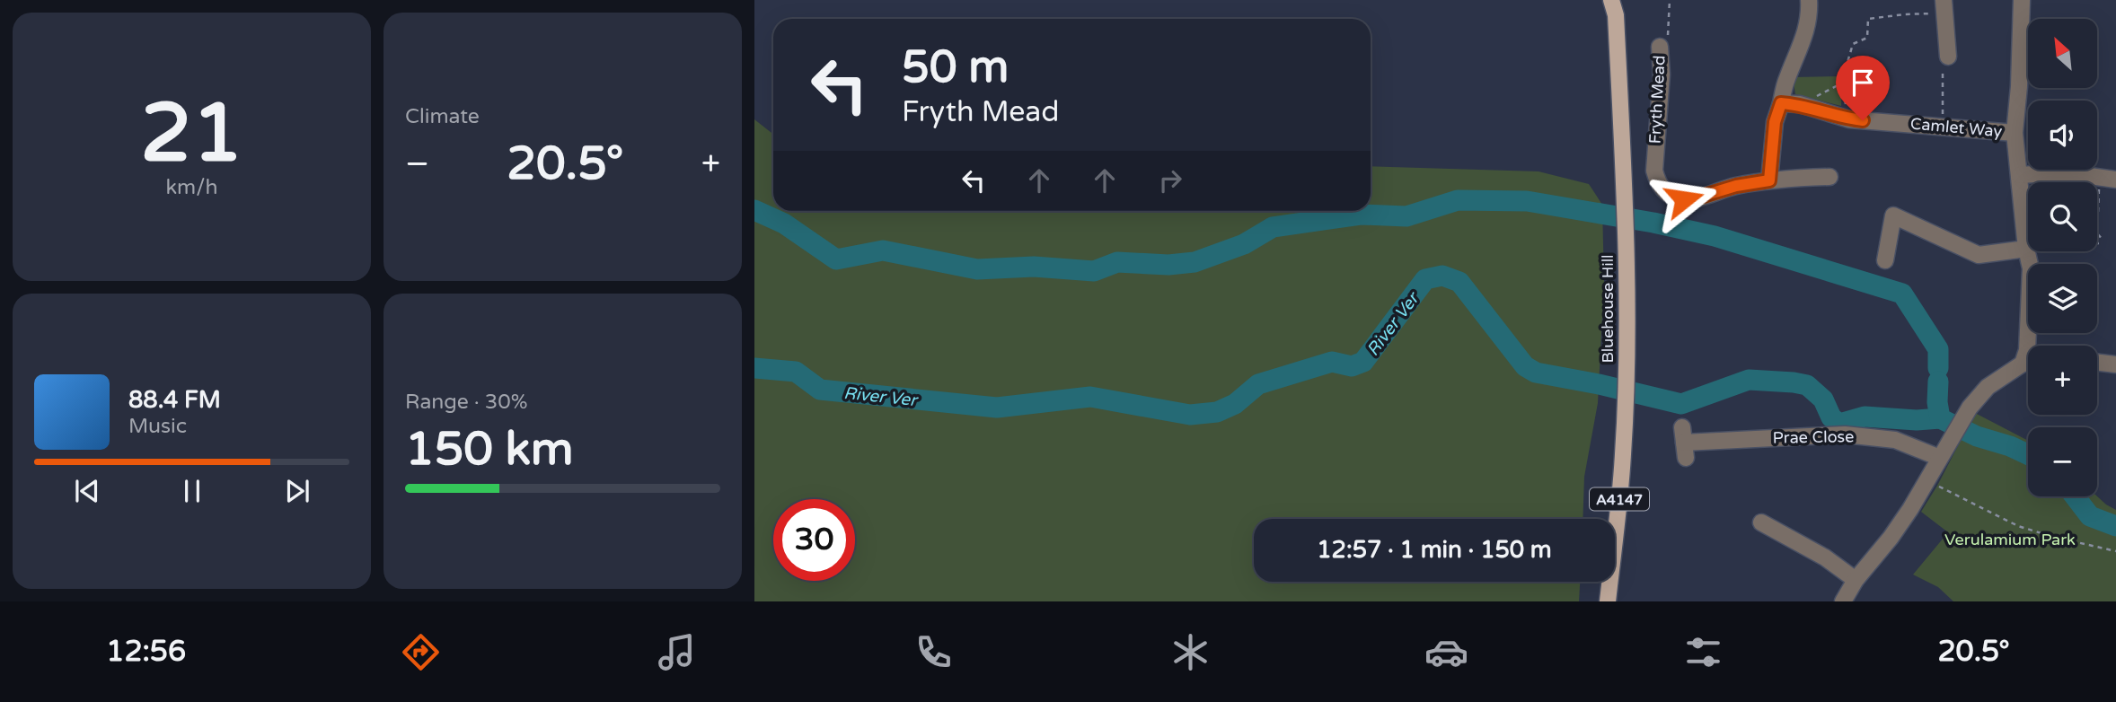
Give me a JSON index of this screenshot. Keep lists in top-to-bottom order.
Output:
{
  "streets": {
    "main road": ["Bluehouse Hill", "A4147"],
    "street": ["Fryth Mead", "Camlet Way", "Prae Close"]
  },
  "water": ["River Ver"],
  "parks": ["Verulamium Park"],
  "north": "top left",
  "page": {
    "tile": [
      ["21", "km/h"],
      "Climate",
      ["Range · 30%", "150 km"]
    ],
    "map_buttons": ["+", "−"],
    "turn": ["50 m", "Fryth Mead"],
    "heat": ["−", "20.5°", "+"],
    "song": ["88.4 FM", "Music"],
    "limit": "30",
    "trip": "12:57 · 1 min · 150 m",
    "tabs": ["12:56", "20.5°"]
  }
}
